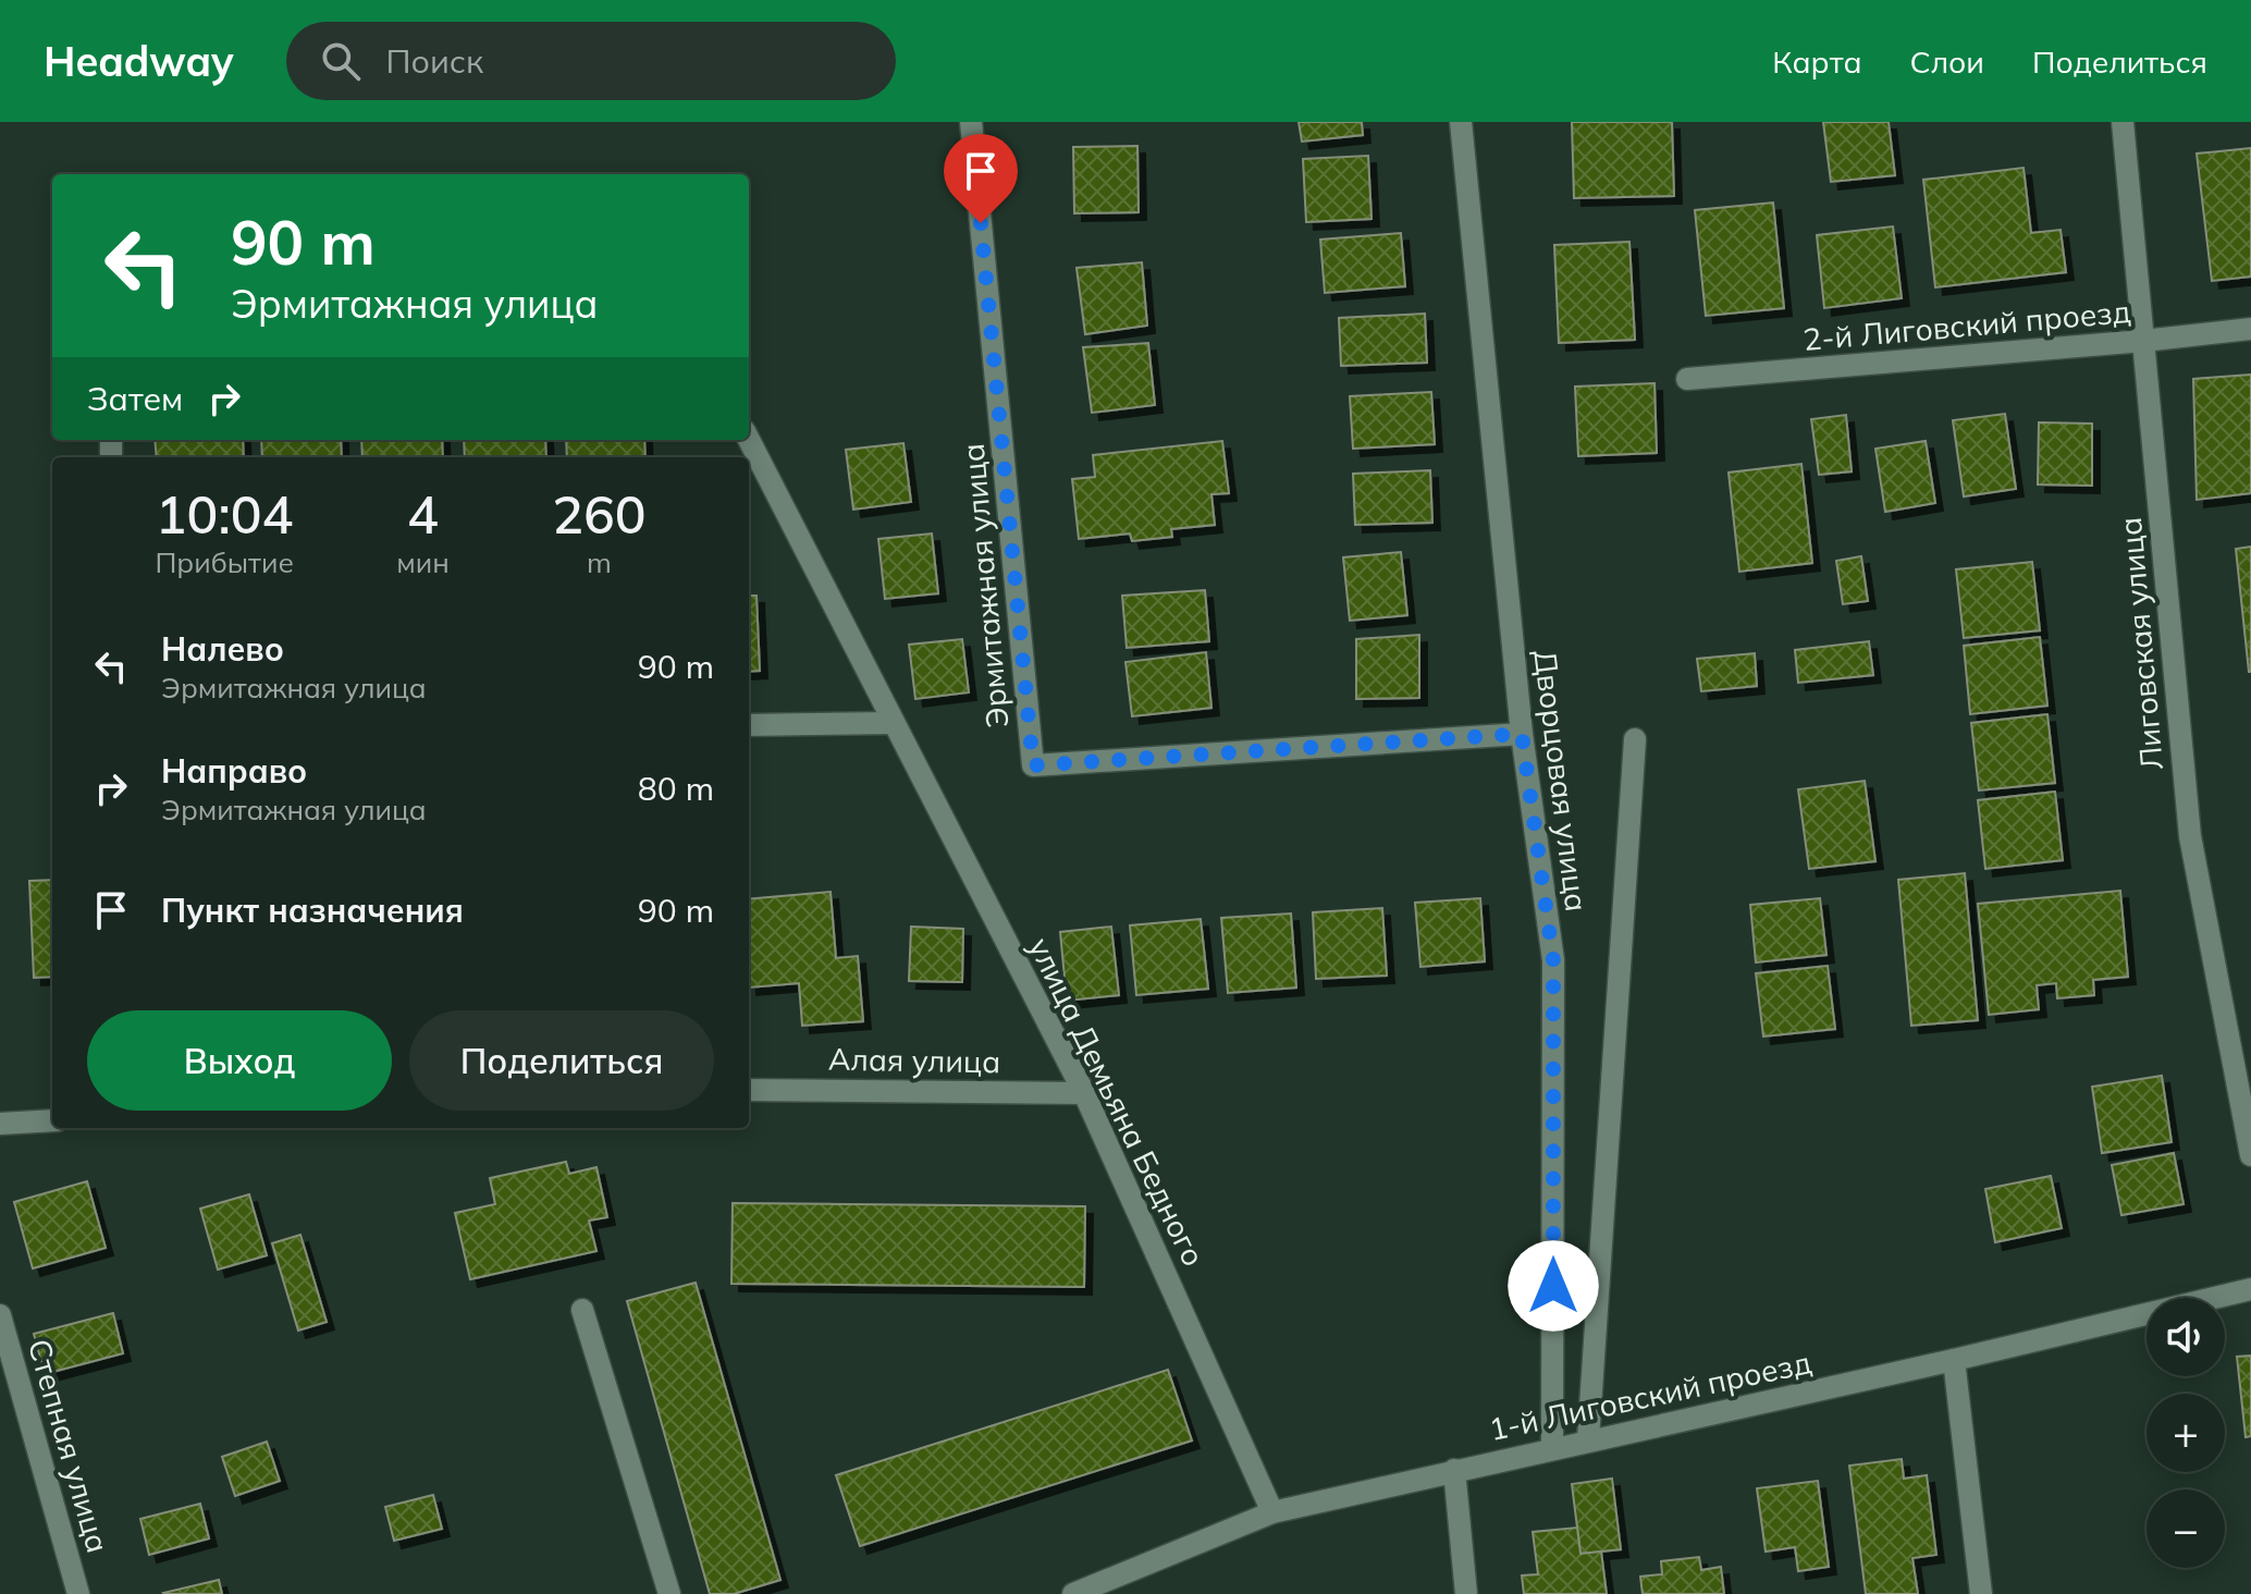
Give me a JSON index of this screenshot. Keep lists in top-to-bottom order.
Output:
{
  "streets": {
    "street": [
      "2-й Лиговский проезд",
      "Эрмитажная улица",
      "Лиговская улица",
      "Дворцовая улица",
      "Алая улица",
      "улица Демьяна Бедного",
      "1-й Лиговский проезд",
      "Степная улица"
    ]
  },
  "crossings": [
    ["2-й Лиговский проезд", "Лиговская улица"],
    ["Эрмитажная улица", "Дворцовая улица"],
    ["Дворцовая улица", "1-й Лиговский проезд"],
    ["Алая улица", "улица Демьяна Бедного"],
    ["улица Демьяна Бедного", "1-й Лиговский проезд"]
  ],
  "page": {
    "header": "Headway",
    "search": "Поиск",
    "nav": ["Карта", "Слои", "Поделиться"],
    "turn": ["90 m", "Эрмитажная улица"],
    "then": "Затем",
    "eta": [
      "10:04",
      "Прибытие",
      "4",
      "мин",
      "260",
      "m"
    ],
    "list": [
      {
        "name": "Налево",
        "note": "Эрмитажная улица",
        "value": "90 m"
      },
      {
        "name": "Направо",
        "note": "Эрмитажная улица",
        "value": "80 m"
      },
      {
        "name": "Пункт назначения",
        "value": "90 m"
      }
    ],
    "buttons": ["Выход", "Поделиться"],
    "map_buttons": ["+", "−"]
  }
}
